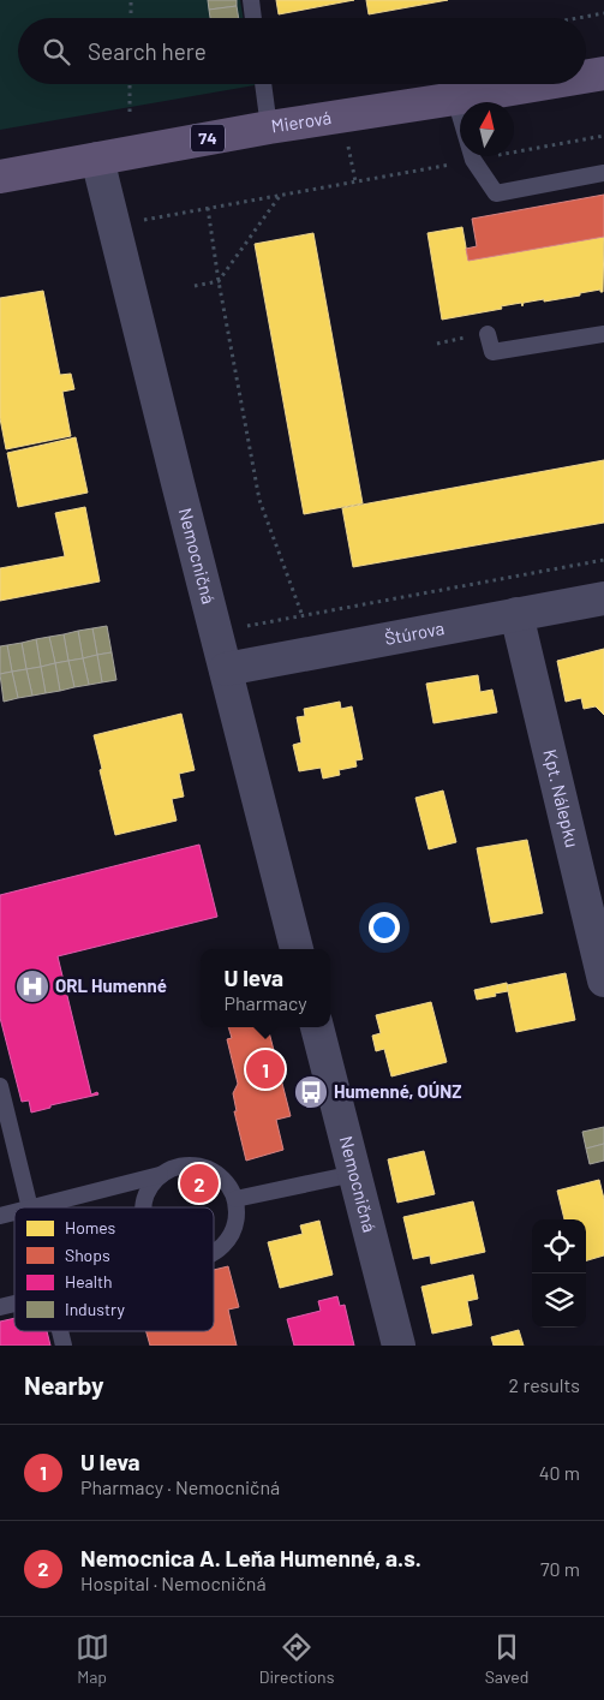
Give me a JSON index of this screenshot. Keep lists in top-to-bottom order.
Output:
{
  "streets": {
    "main road": ["Mierová", "74"],
    "street": ["Nemocničná", "Štúrova", "Kpt. Nálepku"]
  },
  "crossings": [
    ["Mierová", "Nemocničná"],
    ["Nemocničná", "Štúrova"],
    ["Štúrova", "Kpt. Nálepku"]
  ],
  "places": {
    "hospital": ["ORL Humenné"],
    "bus stop": ["Humenné, OÚNZ"]
  },
  "legend": [
    "Homes",
    "Shops",
    "Health",
    "Industry"
  ],
  "north": "top",
  "page": {
    "search": "Search here",
    "popup": ["U leva", "Pharmacy"],
    "pins": ["1", "2"],
    "heading": ["Nearby", "2 results"],
    "list": [
      {
        "mark": "1",
        "name": "U leva",
        "note": "Pharmacy · Nemocničná",
        "value": "40 m"
      },
      {
        "mark": "2",
        "name": "Nemocnica A. Leňa Humenné, a.s.",
        "note": "Hospital · Nemocničná",
        "value": "70 m"
      }
    ],
    "nav": ["Map", "Directions", "Saved"]
  }
}
